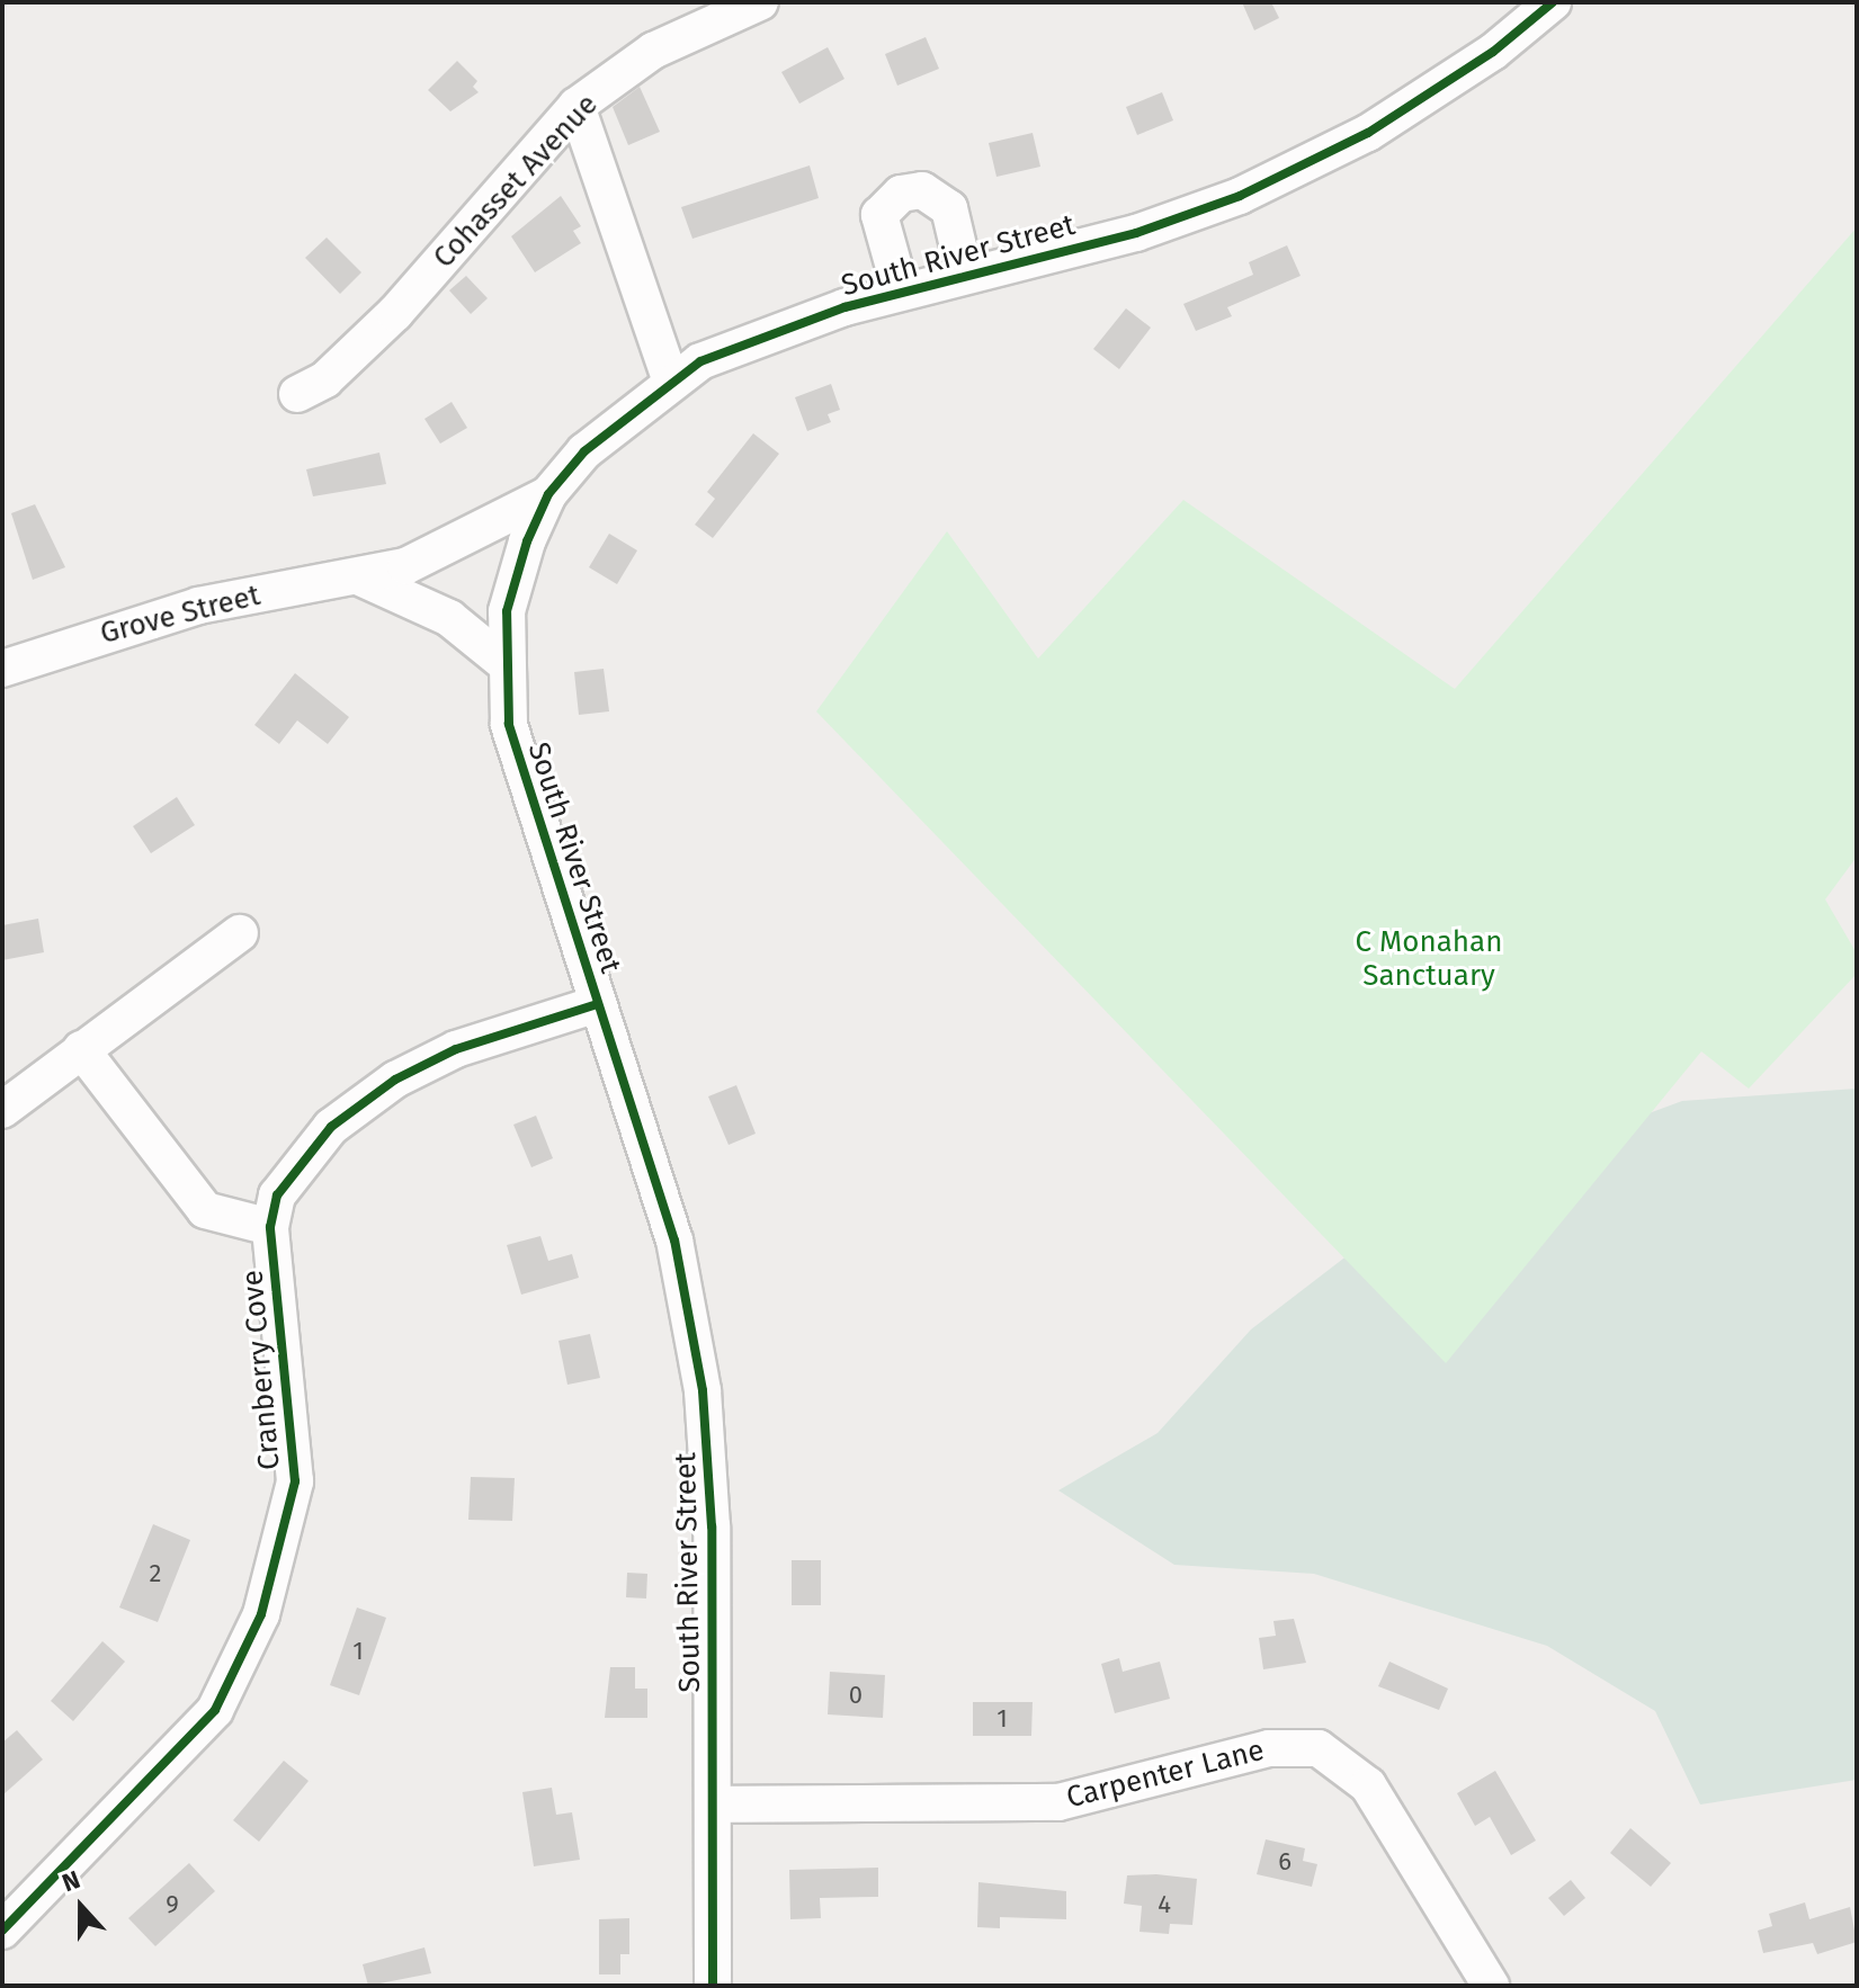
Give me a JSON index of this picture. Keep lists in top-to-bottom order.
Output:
{
  "streets": {
    "street": [
      "Cohasset Avenue",
      "South River Street",
      "Grove Street",
      "Cranberry Cove",
      "Carpenter Lane"
    ]
  },
  "crossings": [
    ["South River Street", "Grove Street"],
    ["South River Street", "Cranberry Cove"],
    ["South River Street", "Carpenter Lane"]
  ],
  "parks": ["C Monahan Sanctuary"],
  "house_numbers": [
    "2",
    "1",
    "0",
    "1",
    "6",
    "9",
    "4"
  ],
  "north": "top"
}
